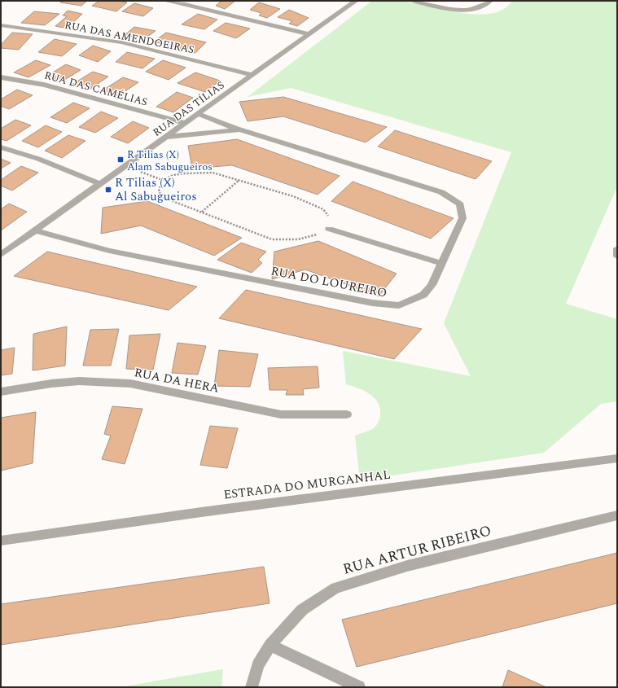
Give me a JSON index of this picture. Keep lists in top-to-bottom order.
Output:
{
  "streets": {
    "street": [
      "RUA DAS AMENDOEIRAS",
      "RUA DAS CAMÉLIAS",
      "RUA DAS TÍLIAS",
      "RUA DO LOUREIRO",
      "RUA DA HERA",
      "ESTRADA DO MURGANHAL",
      "RUA ARTUR RIBEIRO"
    ]
  },
  "crossings": [
    ["RUA DAS AMENDOEIRAS", "RUA DAS TÍLIAS"],
    ["RUA DAS CAMÉLIAS", "RUA DAS TÍLIAS"],
    ["RUA DAS TÍLIAS", "RUA DO LOUREIRO"]
  ],
  "places": {
    "transit": ["R Tilias (X) Alam Sabugueiros", "R Tilias (X) Al Sabugueiros"]
  }
}
